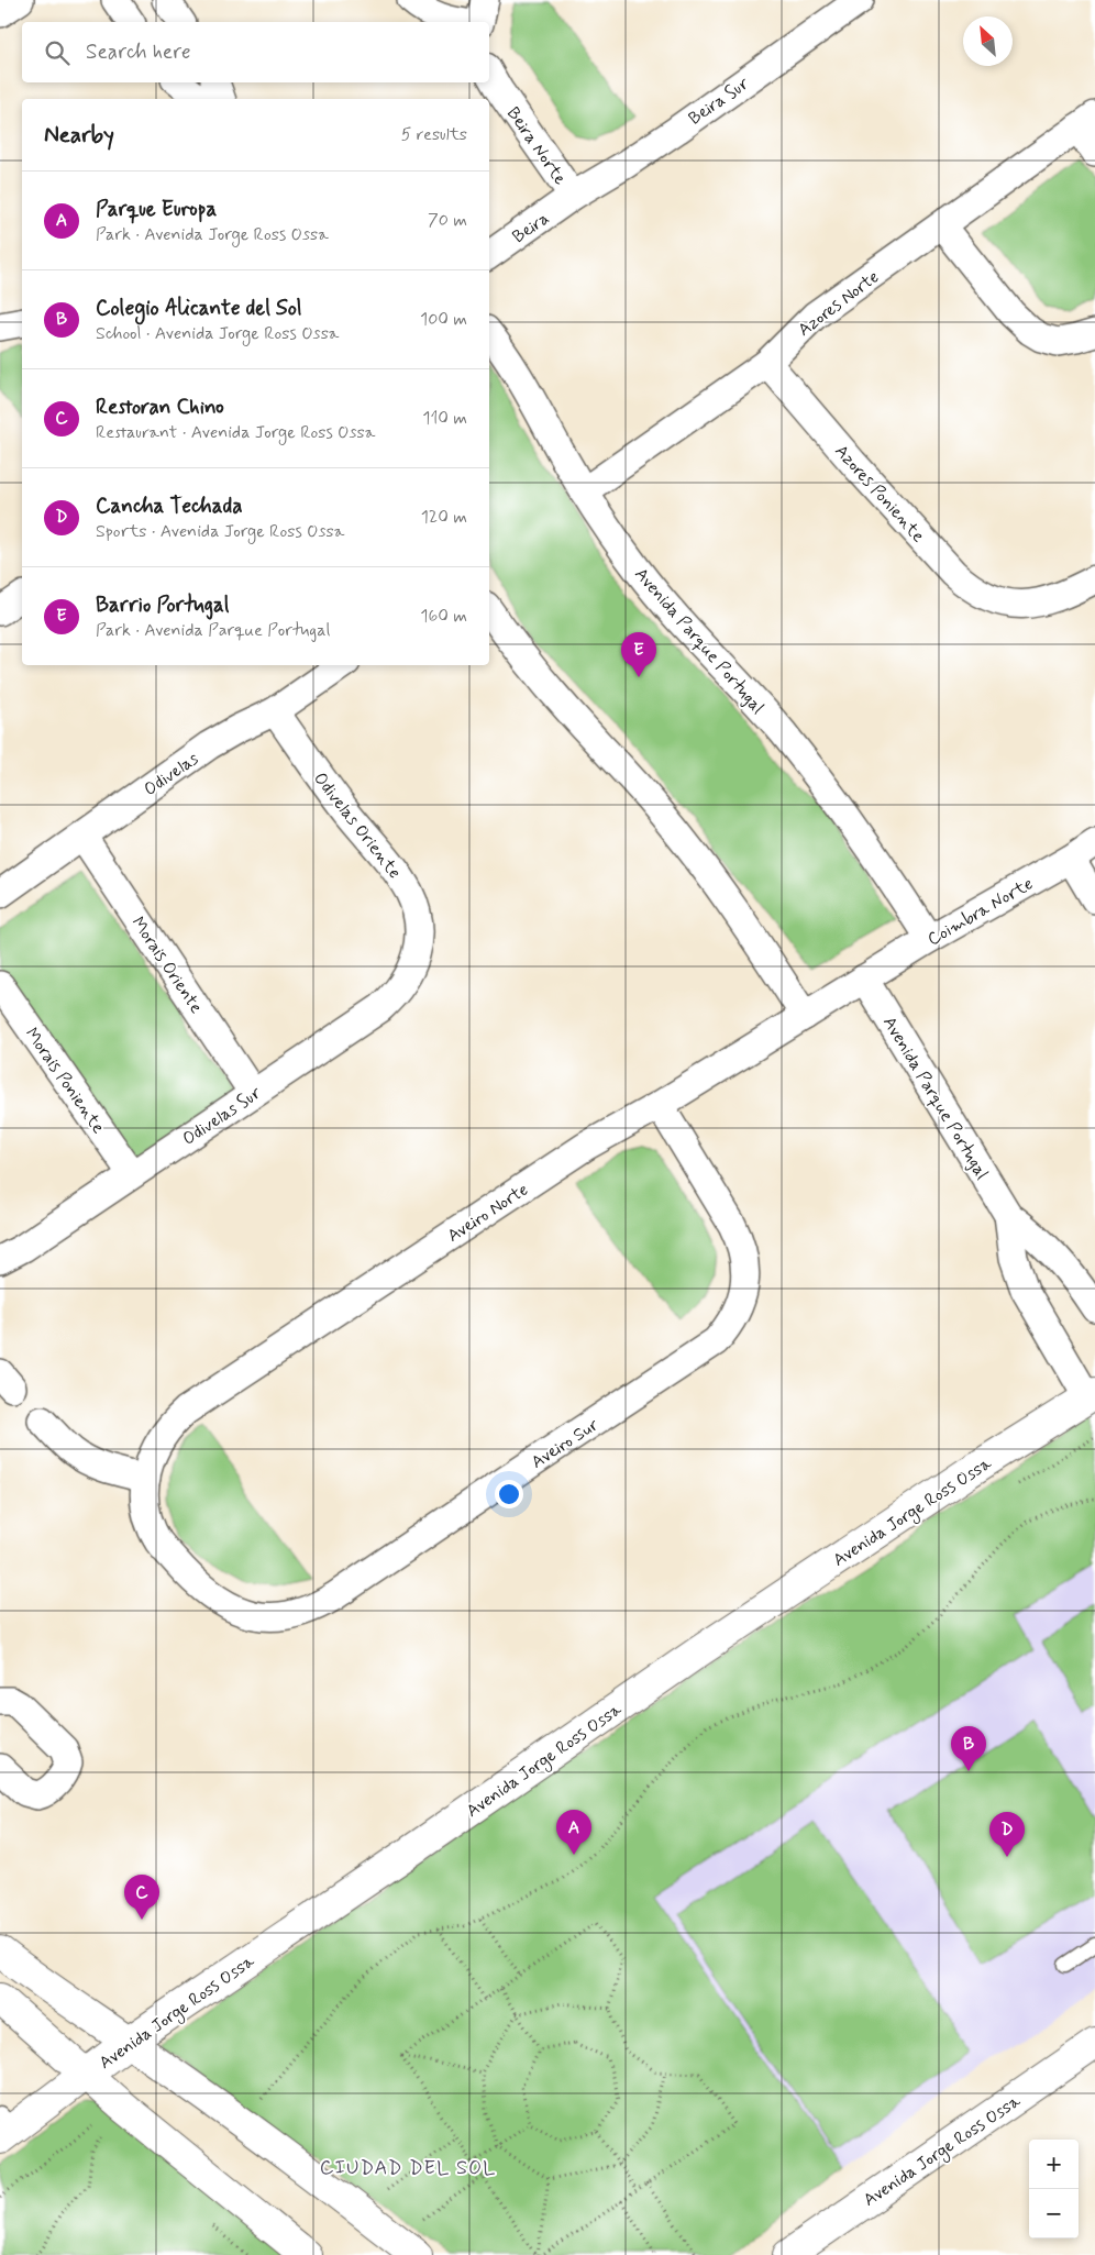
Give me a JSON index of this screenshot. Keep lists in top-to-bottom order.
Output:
{
  "streets": {
    "street": [
      "Beira Sur",
      "Beira Norte",
      "Beira",
      "Azores Norte",
      "Azores Poniente",
      "Avenida Parque Portugal",
      "Odivelas",
      "Odivelas Oriente",
      "Coimbra Norte",
      "Morais Oriente",
      "Morais Poniente",
      "Odivelas Sur",
      "Aveiro Norte",
      "Aveiro Sur",
      "Avenida Jorge Ross Ossa"
    ]
  },
  "crossings": [
    ["Beira Sur", "Beira Norte"],
    ["Beira Sur", "Beira"],
    ["Beira Norte", "Beira"],
    ["Azores Norte", "Azores Poniente"],
    ["Azores Norte", "Avenida Parque Portugal"],
    ["Avenida Parque Portugal", "Coimbra Norte"],
    ["Avenida Parque Portugal", "Aveiro Norte"],
    ["Avenida Parque Portugal", "Avenida Jorge Ross Ossa"],
    ["Odivelas", "Odivelas Oriente"],
    ["Odivelas", "Morais Oriente"],
    ["Odivelas Oriente", "Odivelas Sur"],
    ["Coimbra Norte", "Aveiro Norte"],
    ["Morais Oriente", "Odivelas Sur"],
    ["Morais Poniente", "Odivelas Sur"],
    ["Aveiro Norte", "Aveiro Sur"]
  ],
  "districts": ["CIUDAD DEL SOL"],
  "north": "top left",
  "page": {
    "search": "Search here",
    "heading": ["Nearby", "5 results"],
    "list": [
      {
        "mark": "A",
        "name": "Parque Europa",
        "note": "Park · Avenida Jorge Ross Ossa",
        "value": "70 m"
      },
      {
        "mark": "B",
        "name": "Colegio Alicante del Sol",
        "note": "School · Avenida Jorge Ross Ossa",
        "value": "100 m"
      },
      {
        "mark": "C",
        "name": "Restoran Chino",
        "note": "Restaurant · Avenida Jorge Ross Ossa",
        "value": "110 m"
      },
      {
        "mark": "D",
        "name": "Cancha Techada",
        "note": "Sports · Avenida Jorge Ross Ossa",
        "value": "120 m"
      },
      {
        "mark": "E",
        "name": "Barrio Portugal",
        "note": "Park · Avenida Parque Portugal",
        "value": "160 m"
      }
    ],
    "pins": [
      "E",
      "B",
      "A",
      "D",
      "C"
    ],
    "map_buttons": ["+", "−"]
  }
}
